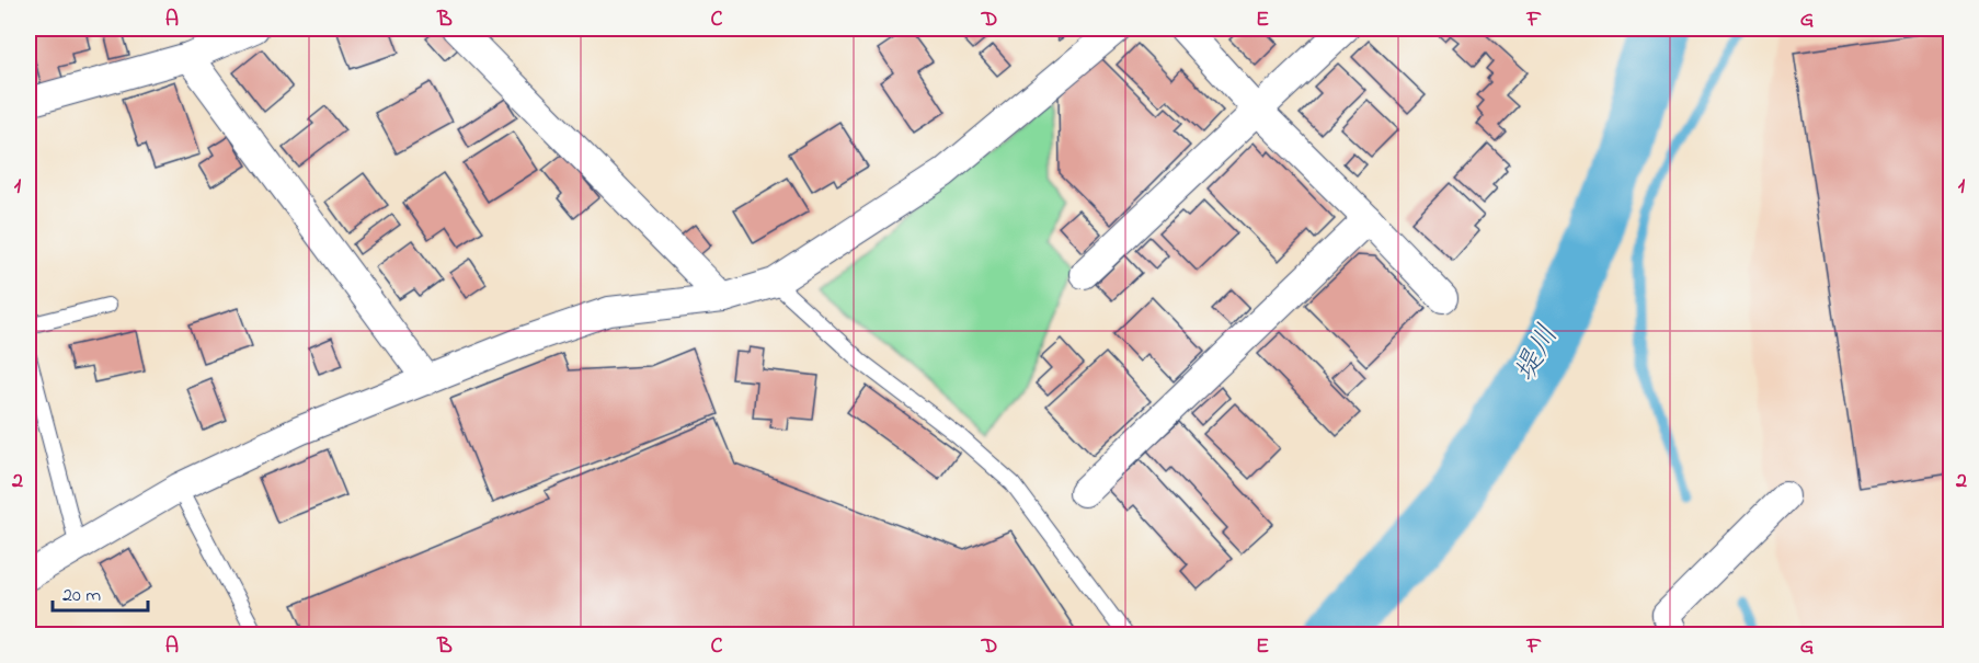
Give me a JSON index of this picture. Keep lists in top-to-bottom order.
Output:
{
  "water": ["堤川"],
  "scale_bar": "20 m",
  "grid": {
    "columns": [
      "A",
      "B",
      "C",
      "D",
      "E",
      "F",
      "G"
    ],
    "rows": ["1", "2"]
  }
}
